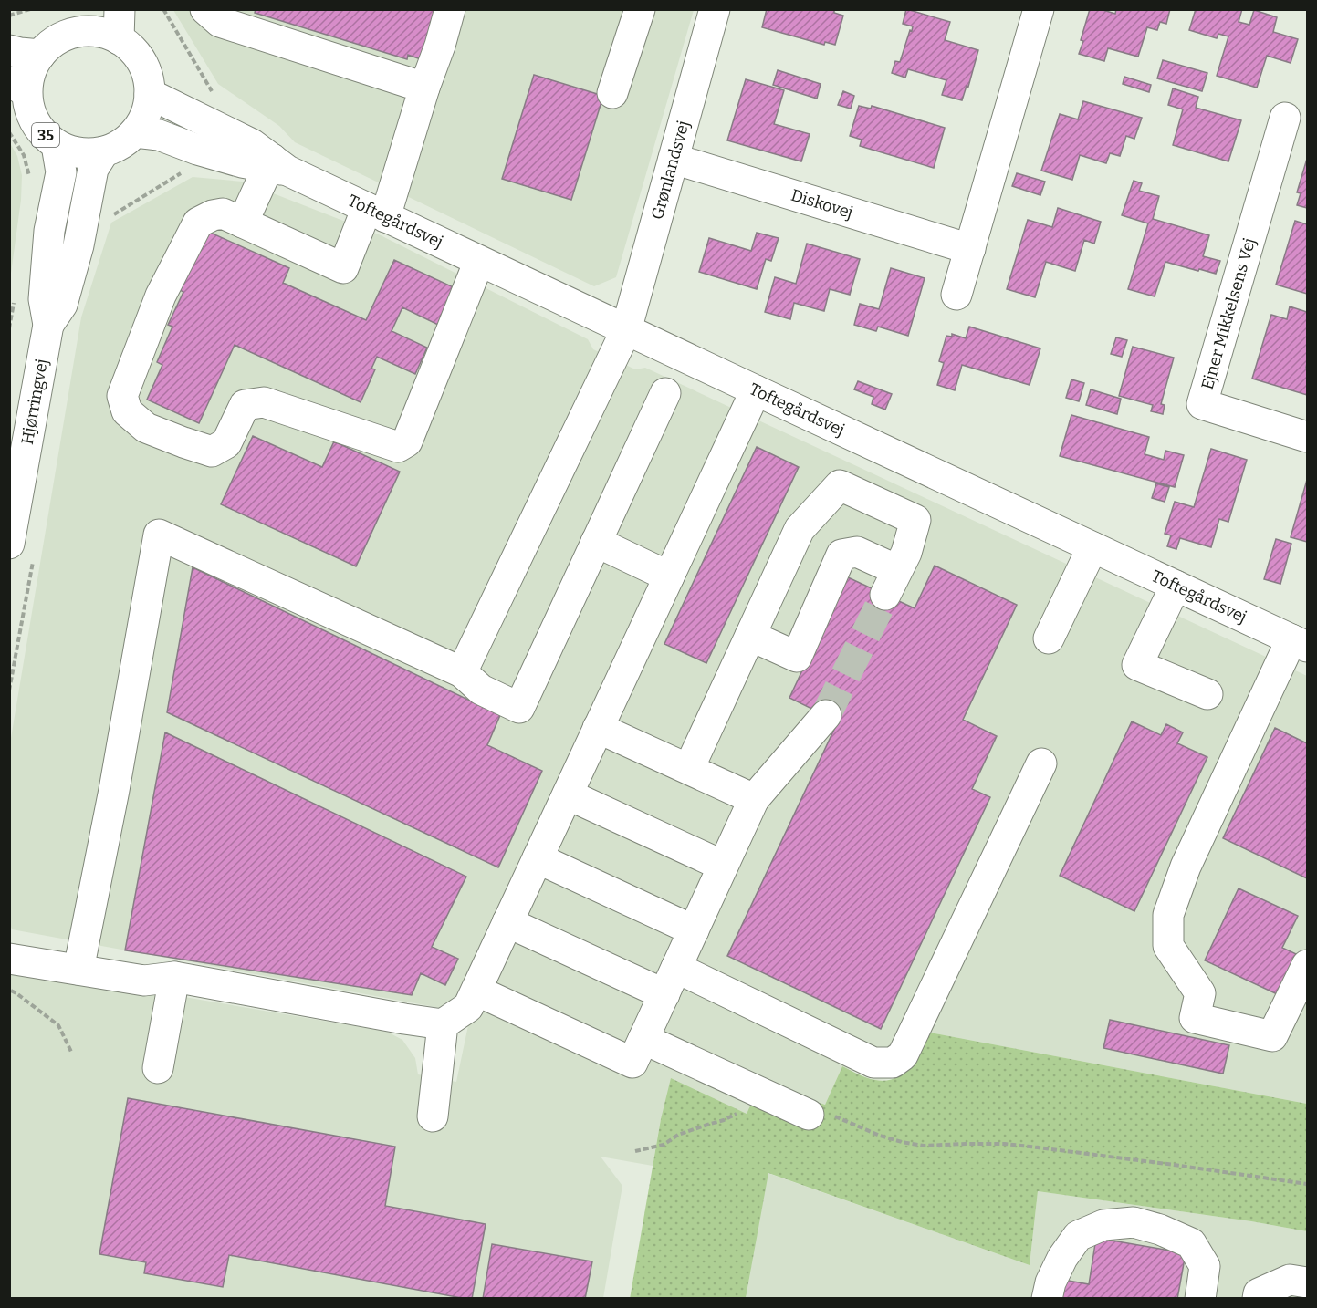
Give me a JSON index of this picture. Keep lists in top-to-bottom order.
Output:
{
  "streets": {
    "street": [
      "35",
      "Grønlandsvej",
      "Diskovej",
      "Toftegårdsvej",
      "Ejner Mikkelsens Vej",
      "Hjørringvej"
    ]
  },
  "crossings": [
    ["35", "Toftegårdsvej"],
    ["35", "Hjørringvej"],
    ["Grønlandsvej", "Diskovej"],
    ["Grønlandsvej", "Toftegårdsvej"],
    ["Toftegårdsvej", "Hjørringvej"]
  ]
}
